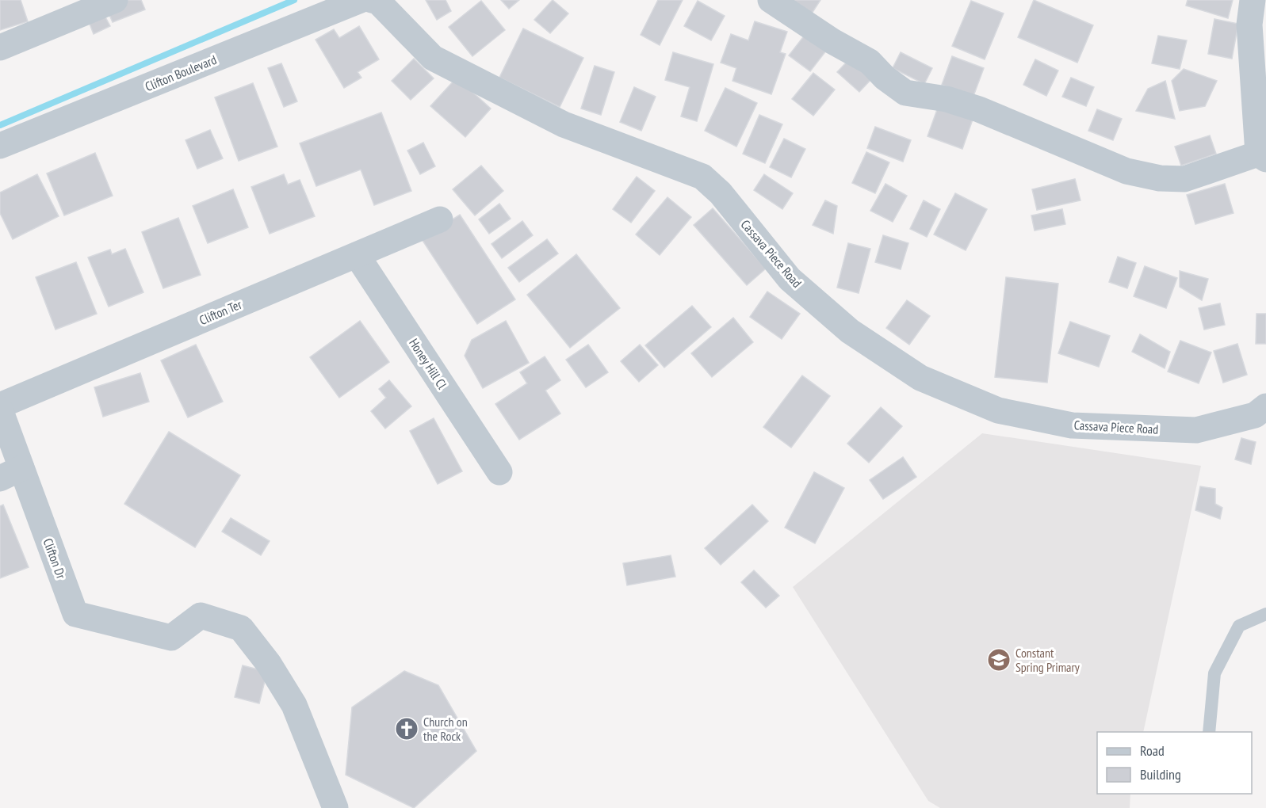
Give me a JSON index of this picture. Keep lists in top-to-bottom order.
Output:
{
  "streets": {
    "street": [
      "Clifton Boulevard",
      "Cassava Piece Road",
      "Clifton Ter",
      "Honey Hill Cl",
      "Clifton Dr"
    ]
  },
  "crossings": [
    ["Clifton Ter", "Honey Hill Cl"]
  ],
  "places": {
    "school or university": ["Constant Spring Primary"],
    "church": ["Church on the Rock"]
  },
  "legend": ["Road", "Building"]
}
